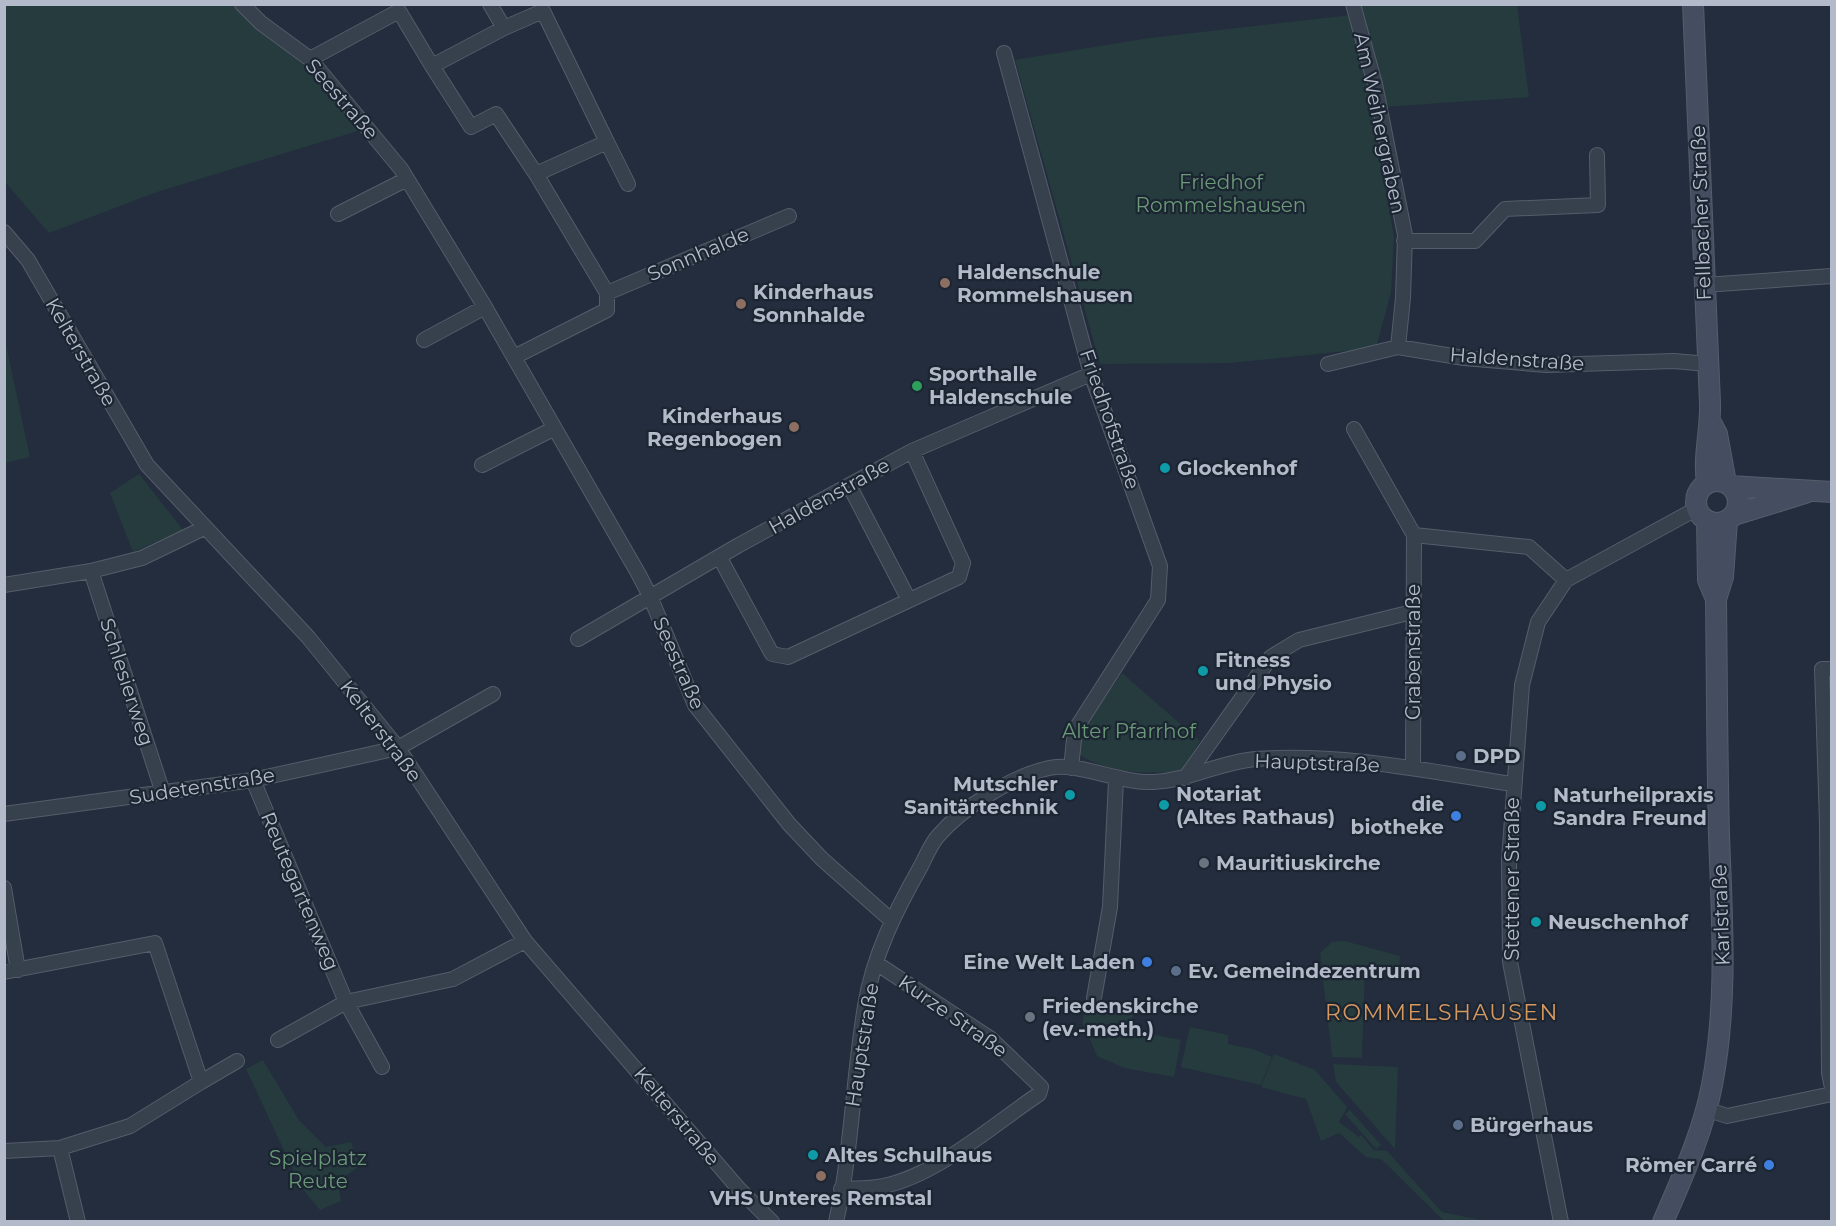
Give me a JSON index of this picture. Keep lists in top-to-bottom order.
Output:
{
  "streets": {
    "main road": ["Fellbacher Straße", "Karlstraße"],
    "street": [
      "Seestraße",
      "Am Weihergraben",
      "Sonnhalde",
      "Kelterstraße",
      "Haldenstraße",
      "Friedhofstraße",
      "Grabenstraße",
      "Schlesierweg",
      "Hauptstraße",
      "Sudetenstraße",
      "Stettener Straße",
      "Reutegartenweg",
      "Kurze Straße"
    ]
  },
  "crossings": [
    ["Seestraße", "Haldenstraße"],
    ["Seestraße", "Hauptstraße"],
    ["Am Weihergraben", "Haldenstraße"],
    ["Fellbacher Straße", "Haldenstraße"],
    ["Fellbacher Straße", "Karlstraße"],
    ["Kelterstraße", "Sudetenstraße"],
    ["Haldenstraße", "Friedhofstraße"],
    ["Friedhofstraße", "Hauptstraße"],
    ["Grabenstraße", "Hauptstraße"],
    ["Schlesierweg", "Sudetenstraße"],
    ["Hauptstraße", "Stettener Straße"],
    ["Hauptstraße", "Kurze Straße"],
    ["Sudetenstraße", "Reutegartenweg"]
  ],
  "districts": ["ROMMELSHAUSEN"],
  "parks": ["Friedhof Rommelshausen", "Alter Pfarrhof", "Spielplatz Reute"],
  "places": [
    "Haldenschule Rommelshausen",
    "Kinderhaus Sonnhalde",
    "Sporthalle Haldenschule",
    "Kinderhaus Regenbogen",
    "Glockenhof",
    "Fitness und Physio",
    "DPD",
    "Mutschler Sanitärtechnik",
    "Notariat (Altes Rathaus)",
    "Naturheilpraxis Sandra Freund",
    "die biotheke",
    "Mauritiuskirche",
    "Neuschenhof",
    "Eine Welt Laden",
    "Ev. Gemeindezentrum",
    "Friedenskirche (ev.-meth.)",
    "Bürgerhaus",
    "Altes Schulhaus",
    "Römer Carré",
    "VHS Unteres Remstal"
  ]
}
